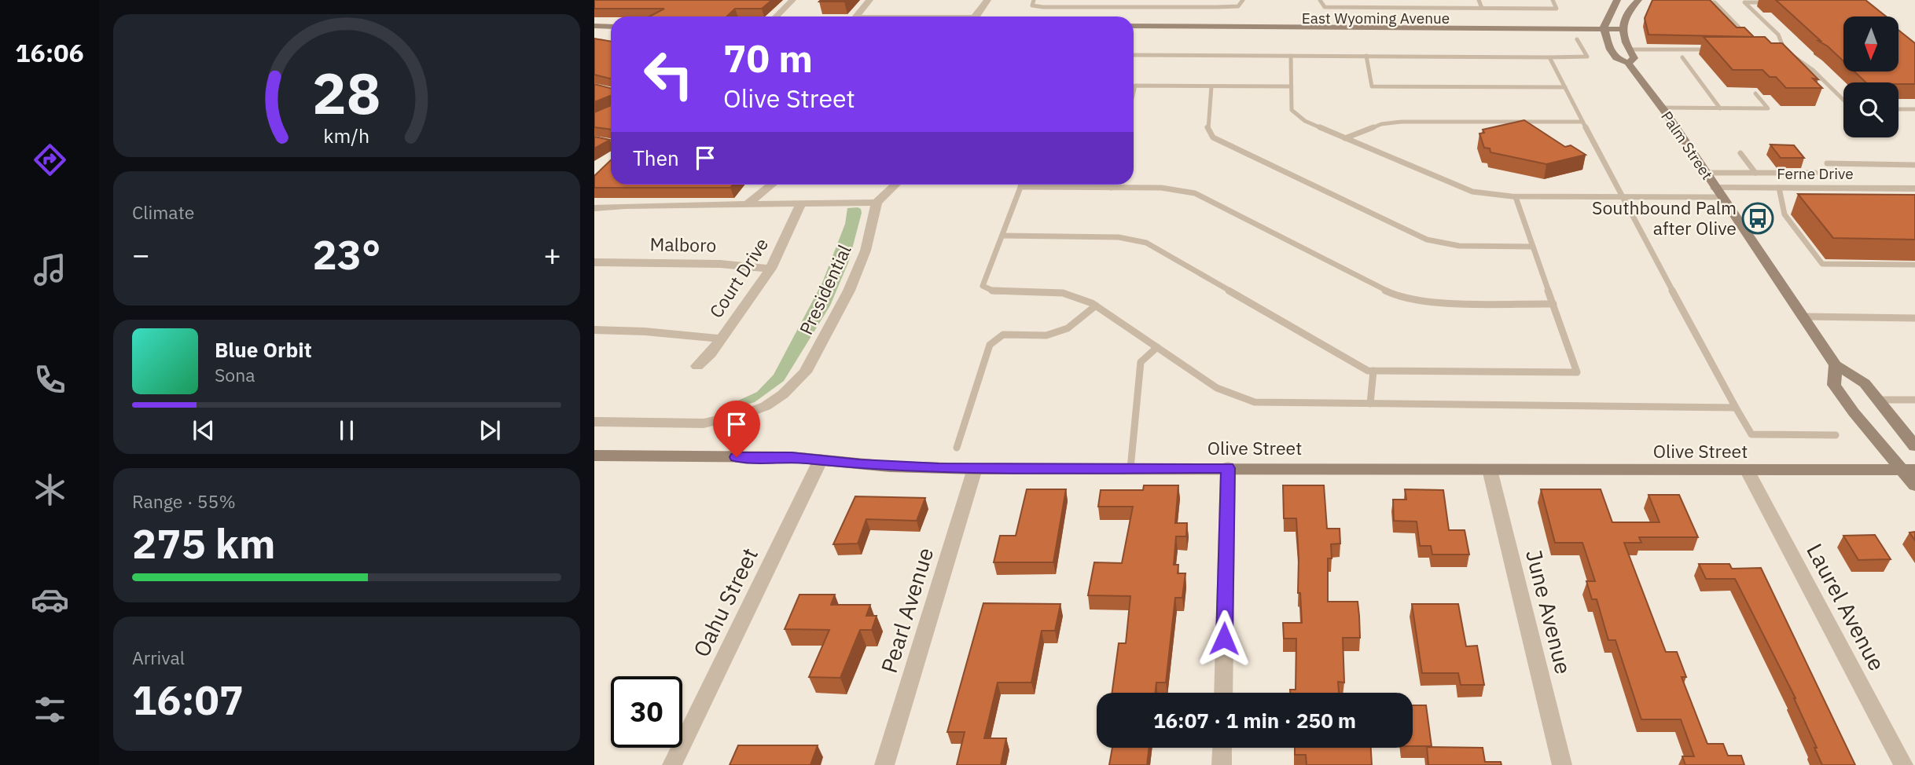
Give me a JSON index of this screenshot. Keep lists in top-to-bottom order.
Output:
{
  "streets": {
    "street": [
      "East Wyoming Avenue",
      "Palm Street",
      "Ferne Drive",
      "Malboro",
      "Court Drive",
      "Presidential",
      "Olive Street",
      "Oahu Street",
      "Laurel Avenue",
      "Pearl Avenue",
      "June Avenue"
    ]
  },
  "crossings": [
    ["East Wyoming Avenue", "Palm Street"],
    ["Palm Street", "Ferne Drive"],
    ["Palm Street", "Olive Street"],
    ["Malboro", "Court Drive"],
    ["Olive Street", "Oahu Street"],
    ["Olive Street", "Laurel Avenue"],
    ["Olive Street", "Pearl Avenue"],
    ["Olive Street", "June Avenue"]
  ],
  "places": {
    "bus stop": ["Southbound Palm after Olive"]
  },
  "north": "bottom",
  "page": {
    "tabs": "16:06",
    "turn": ["70 m", "Olive Street"],
    "then": "Then",
    "tile": [
      "Climate",
      ["Range · 55%", "275 km"],
      ["Arrival", "16:07"]
    ],
    "heat": ["−", "23°", "+"],
    "song": ["Blue Orbit", "Sona"],
    "limit": "30",
    "trip": "16:07 · 1 min · 250 m",
    "gauge": ["28", "km/h"]
  }
}
